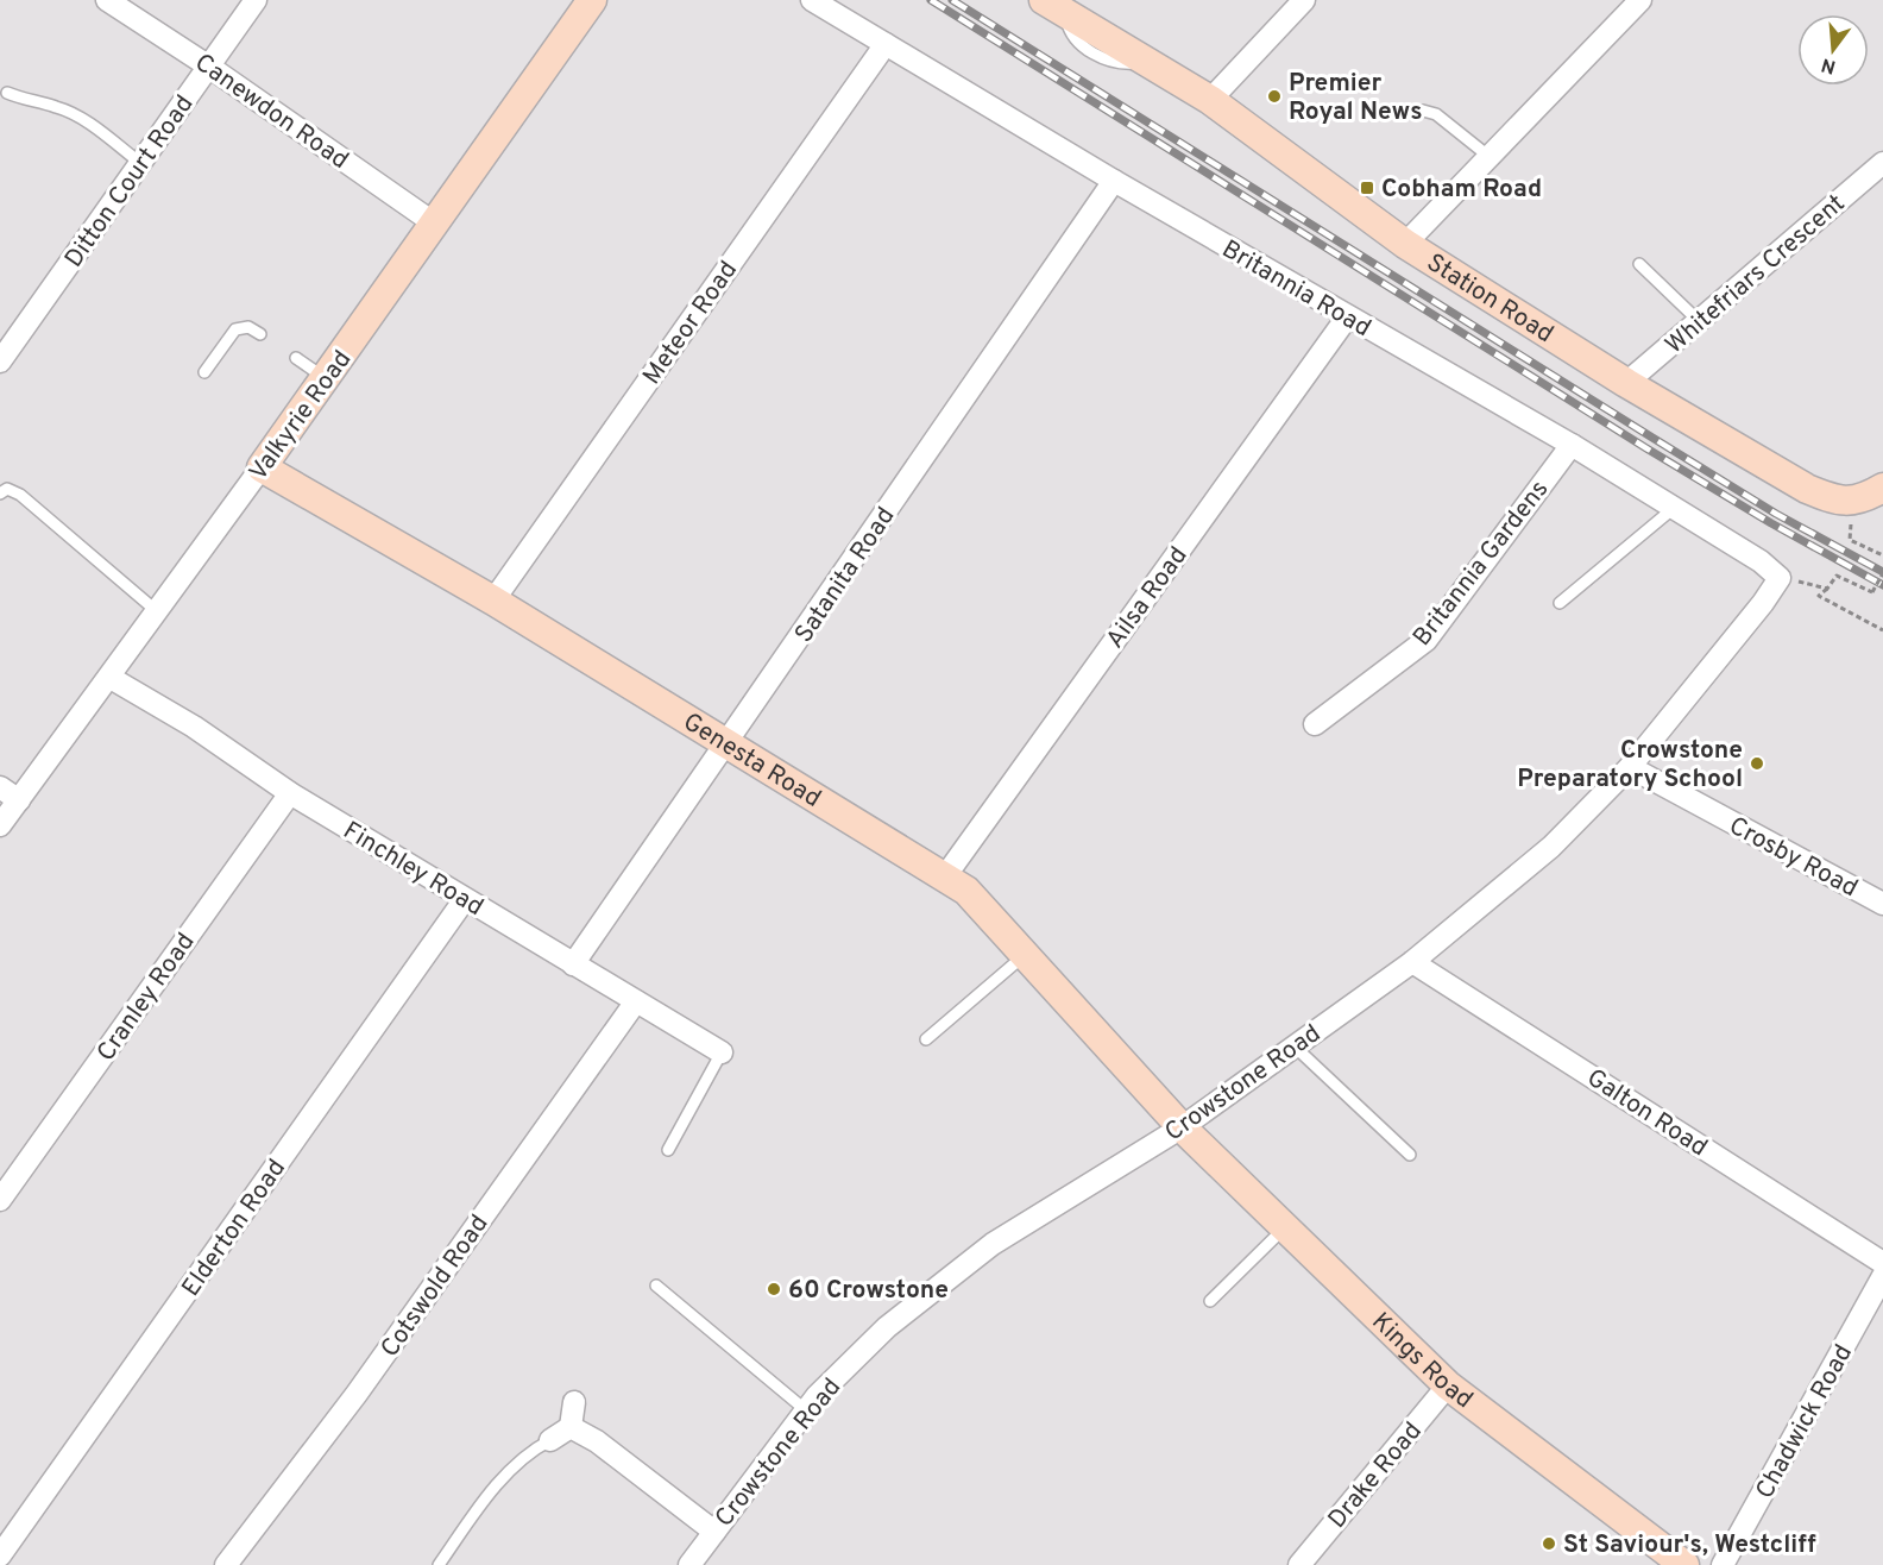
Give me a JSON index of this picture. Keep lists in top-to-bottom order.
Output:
{
  "streets": {
    "street": [
      "Canewdon Road",
      "Ditton Court Road",
      "Whitefriars Crescent",
      "Britannia Road",
      "Station Road",
      "Meteor Road",
      "Valkyrie Road",
      "Britannia Gardens",
      "Satanita Road",
      "Ailsa Road",
      "Genesta Road",
      "Crosby Road",
      "Finchley Road",
      "Cranley Road",
      "Crowstone Road",
      "Galton Road",
      "Elderton Road",
      "Cotswold Road",
      "Kings Road",
      "Chadwick Road",
      "Drake Road"
    ]
  },
  "crossings": [
    ["Canewdon Road", "Ditton Court Road"],
    ["Canewdon Road", "Valkyrie Road"],
    ["Whitefriars Crescent", "Station Road"],
    ["Britannia Road", "Meteor Road"],
    ["Britannia Road", "Britannia Gardens"],
    ["Britannia Road", "Satanita Road"],
    ["Britannia Road", "Ailsa Road"],
    ["Britannia Road", "Crowstone Road"],
    ["Meteor Road", "Genesta Road"],
    ["Valkyrie Road", "Genesta Road"],
    ["Valkyrie Road", "Finchley Road"],
    ["Satanita Road", "Genesta Road"],
    ["Satanita Road", "Finchley Road"],
    ["Ailsa Road", "Genesta Road"],
    ["Genesta Road", "Crowstone Road"],
    ["Genesta Road", "Kings Road"],
    ["Crosby Road", "Crowstone Road"],
    ["Finchley Road", "Cranley Road"],
    ["Finchley Road", "Elderton Road"],
    ["Finchley Road", "Cotswold Road"],
    ["Crowstone Road", "Galton Road"],
    ["Crowstone Road", "Kings Road"],
    ["Kings Road", "Drake Road"]
  ],
  "places": {
    "other": [
      "Premier Royal News",
      "Crowstone Preparatory School",
      "60 Crowstone",
      "St Saviour's, Westcliff"
    ],
    "transit": ["Cobham Road"]
  },
  "north": "bottom"
}
